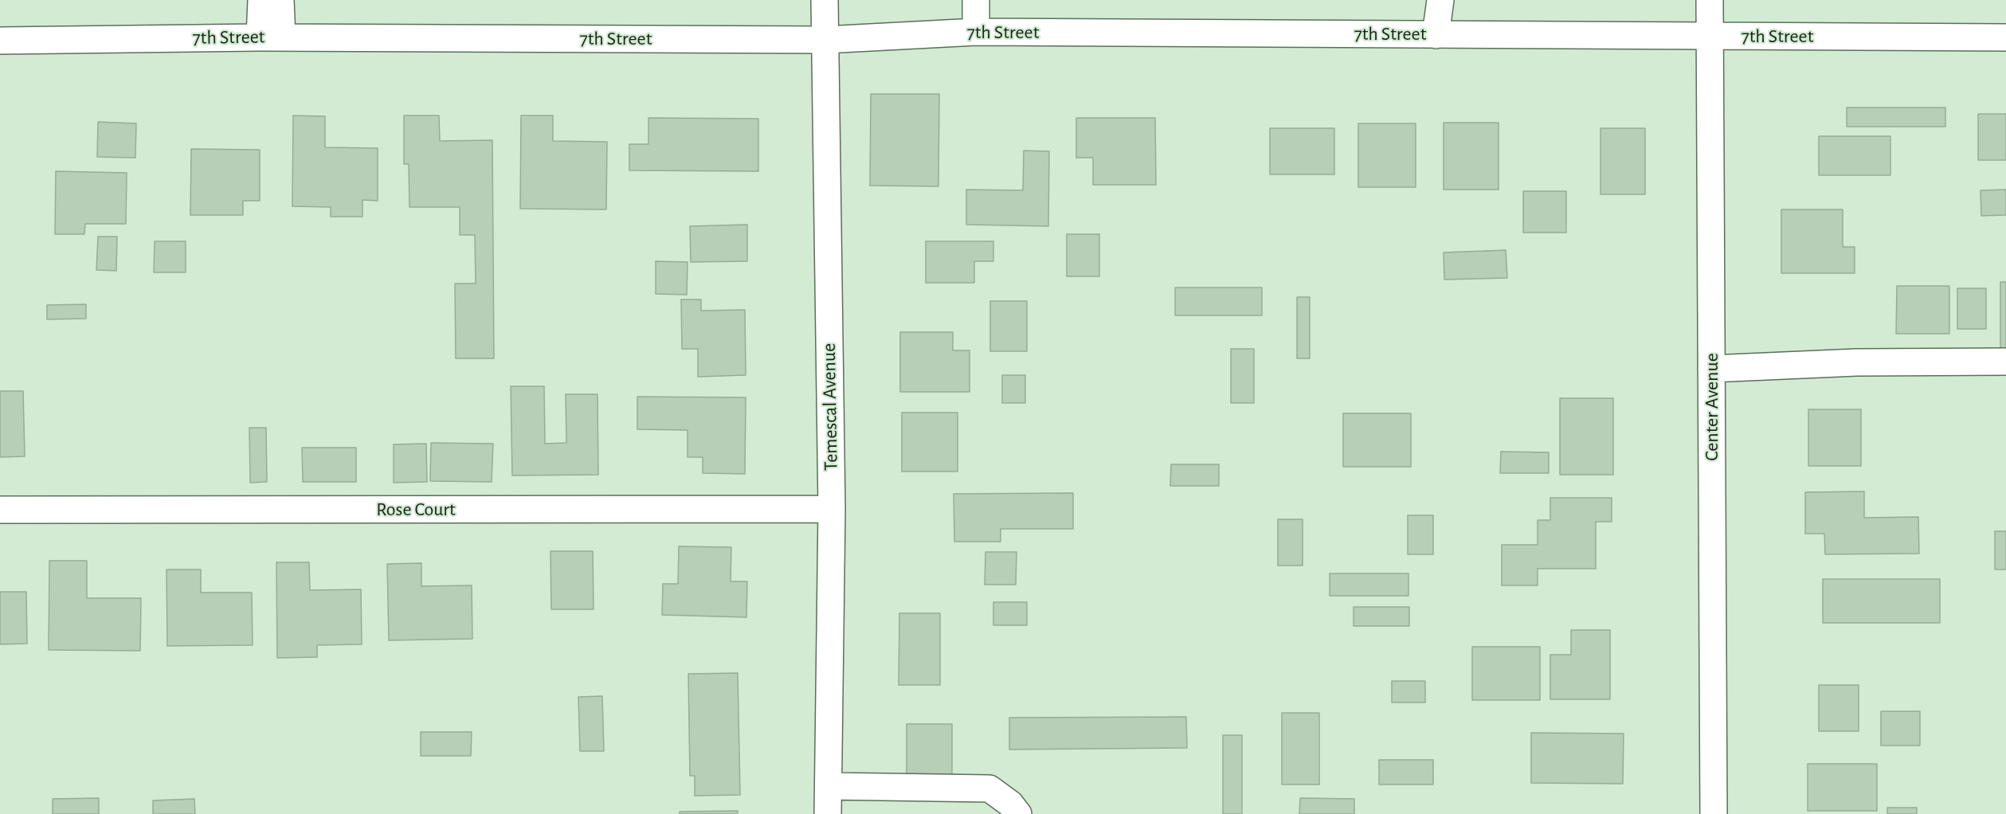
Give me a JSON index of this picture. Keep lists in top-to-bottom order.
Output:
{
  "streets": {
    "street": [
      "7th Street",
      "Temescal Avenue",
      "Center Avenue",
      "Rose Court"
    ]
  },
  "crossings": [
    ["7th Street", "Temescal Avenue"],
    ["7th Street", "Center Avenue"],
    ["Temescal Avenue", "Rose Court"]
  ]
}
